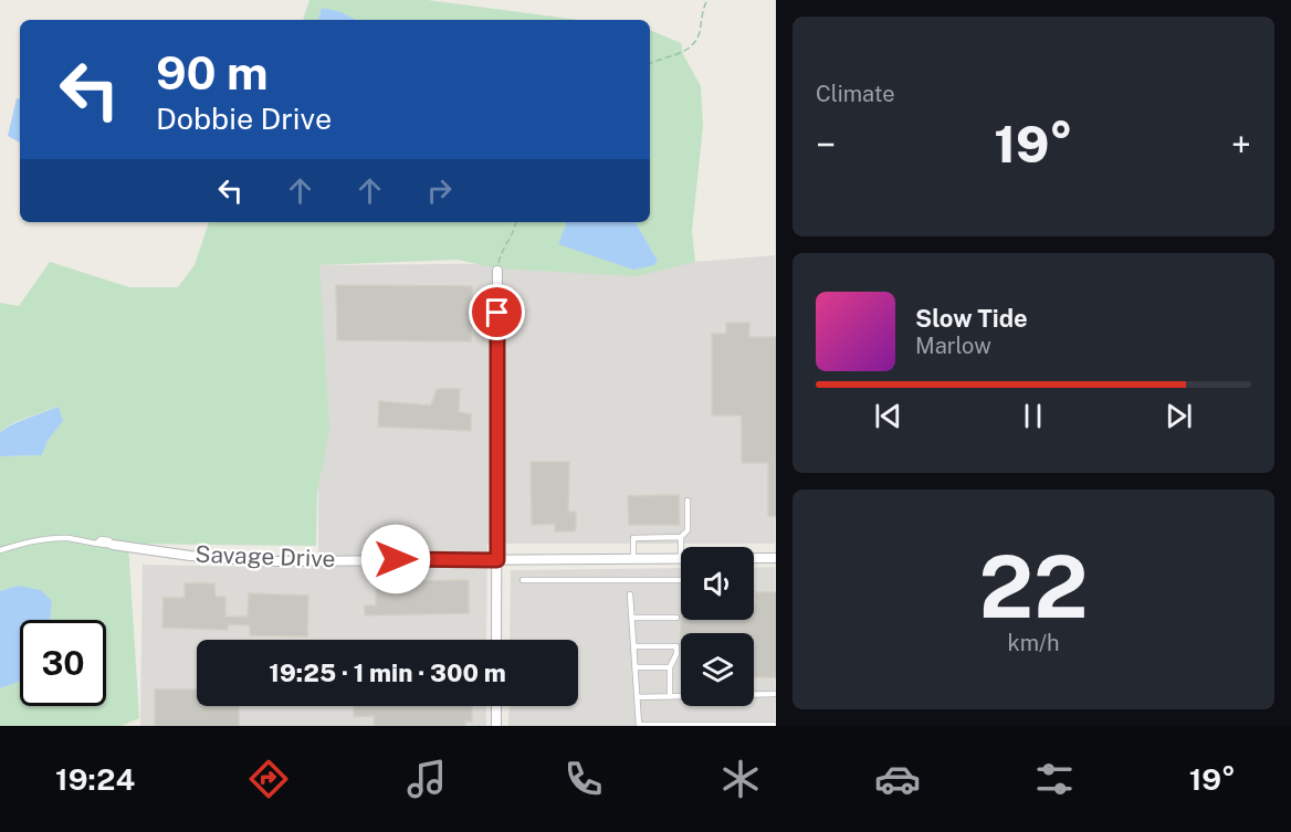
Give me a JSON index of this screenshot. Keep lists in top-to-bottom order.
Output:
{
  "streets": {
    "street": ["Savage Drive"]
  },
  "page": {
    "tile": [
      "Climate",
      ["22", "km/h"]
    ],
    "turn": ["90 m", "Dobbie Drive"],
    "heat": ["−", "19°", "+"],
    "song": ["Slow Tide", "Marlow"],
    "limit": "30",
    "trip": "19:25 · 1 min · 300 m",
    "tabs": ["19:24", "19°"]
  }
}
